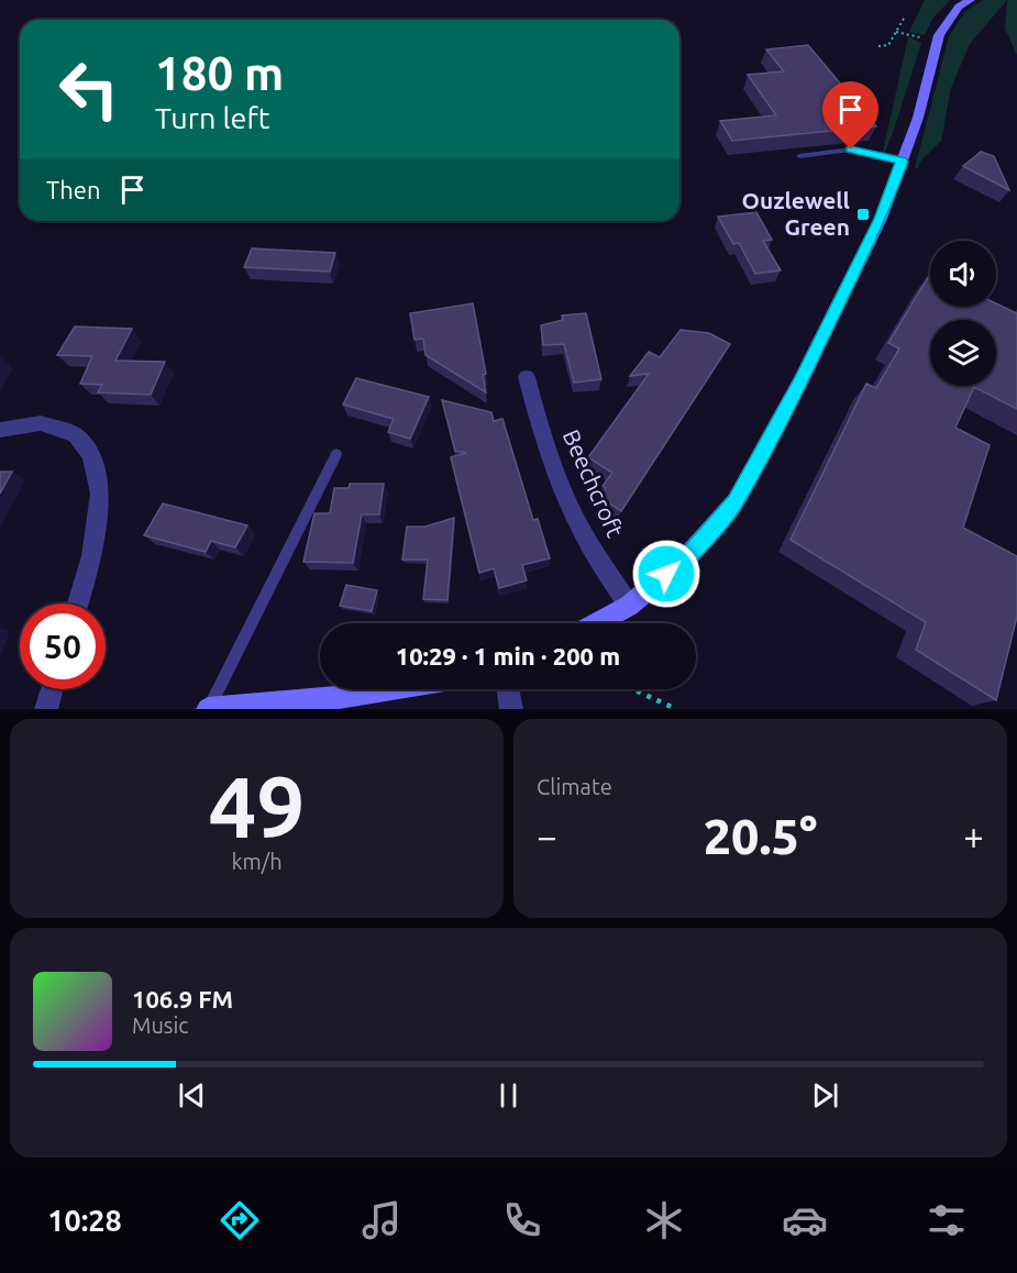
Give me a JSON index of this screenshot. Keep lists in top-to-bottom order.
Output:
{
  "streets": {
    "street": ["Beechcroft"]
  },
  "places": {
    "transit": ["Ouzlewell Green"]
  },
  "page": {
    "turn": ["180 m", "Turn left"],
    "then": "Then",
    "limit": "50",
    "trip": "10:29 · 1 min · 200 m",
    "tile": [
      ["49", "km/h"],
      "Climate"
    ],
    "heat": ["−", "20.5°", "+"],
    "song": ["106.9 FM", "Music"],
    "tabs": "10:28"
  }
}
